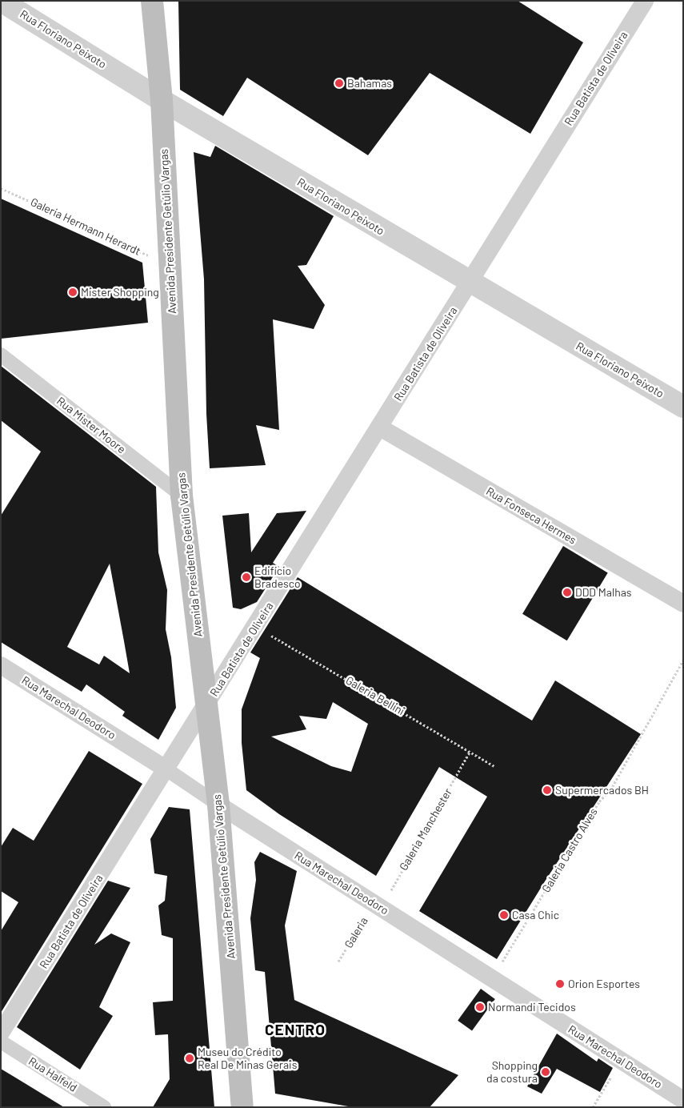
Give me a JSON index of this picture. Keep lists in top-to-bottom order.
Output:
{
  "streets": {
    "main road": ["Avenida Presidente Getúlio Vargas"],
    "street": [
      "Rua Floriano Peixoto",
      "Rua Batista de Oliveira",
      "Rua Mister Moore",
      "Rua Fonseca Hermes",
      "Rua Marechal Deodoro",
      "Rua Halfeld"
    ],
    "path": [
      "Galeria Hermann Herardt",
      "Galeria Bellini",
      "Galeria Manchester",
      "Galeria Castro Alves",
      "Galeria"
    ]
  },
  "crossings": [
    ["Rua Floriano Peixoto", "Rua Batista de Oliveira"],
    ["Rua Floriano Peixoto", "Avenida Presidente Getúlio Vargas"],
    ["Rua Batista de Oliveira", "Avenida Presidente Getúlio Vargas"],
    ["Rua Batista de Oliveira", "Rua Fonseca Hermes"],
    ["Rua Batista de Oliveira", "Galeria Bellini"],
    ["Rua Batista de Oliveira", "Rua Marechal Deodoro"],
    ["Galeria Hermann Herardt", "Avenida Presidente Getúlio Vargas"],
    ["Avenida Presidente Getúlio Vargas", "Rua Mister Moore"],
    ["Avenida Presidente Getúlio Vargas", "Rua Marechal Deodoro"],
    ["Galeria Bellini", "Galeria Manchester"],
    ["Rua Marechal Deodoro", "Galeria Manchester"],
    ["Rua Marechal Deodoro", "Galeria Castro Alves"],
    ["Rua Marechal Deodoro", "Galeria"],
    ["Galeria Manchester", "Galeria"]
  ],
  "districts": ["CENTRO"],
  "places": [
    "Bahamas",
    "Mister Shopping",
    "Edifício Bradesco",
    "DDD Malhas",
    "Supermercados BH",
    "Casa Chic",
    "Orion Esportes",
    "Normandi Tecidos",
    "Museu do Crédito Real De Minas Gerais",
    "Shopping da costura"
  ]
}
